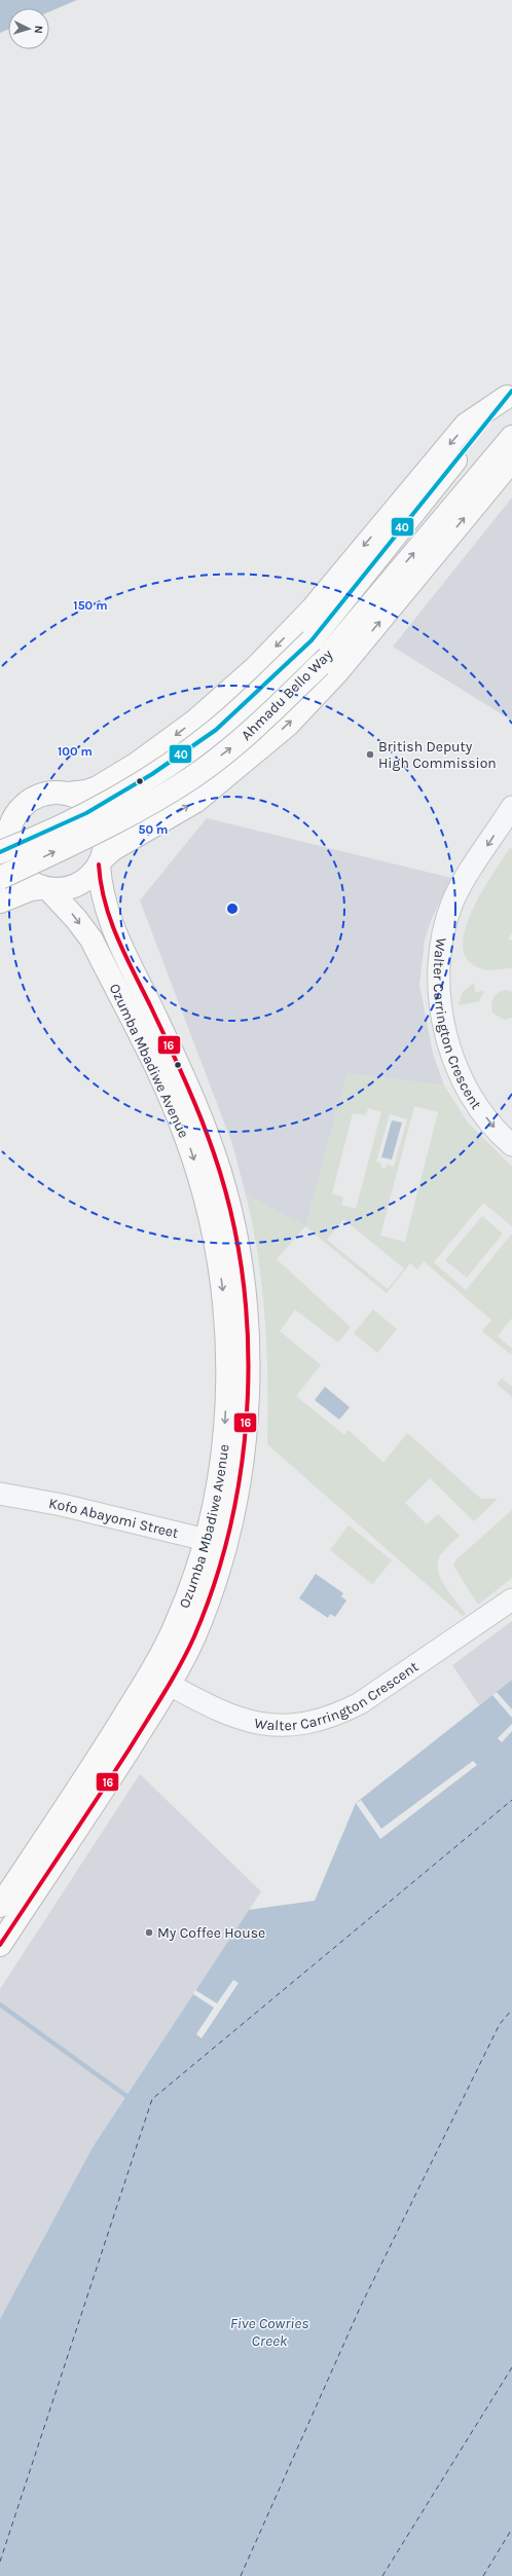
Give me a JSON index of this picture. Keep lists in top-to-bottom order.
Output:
{
  "streets": {
    "highway": ["Ahmadu Bello Way", "Ozumba Mbadiwe Avenue"],
    "street": ["Walter Carrington Crescent", "Kofo Abayomi Street"]
  },
  "crossings": [
    ["Walter Carrington Crescent", "Ozumba Mbadiwe Avenue"],
    ["Ozumba Mbadiwe Avenue", "Kofo Abayomi Street"]
  ],
  "one_way": ["Walter Carrington Crescent"],
  "water": ["Five Cowries Creek"],
  "places": ["British Deputy High Commission", "My Coffee House"],
  "lines": ["transit line 40", "transit line 16"],
  "north": "right",
  "rings": ["150 m", "100 m", "50 m"]
}
